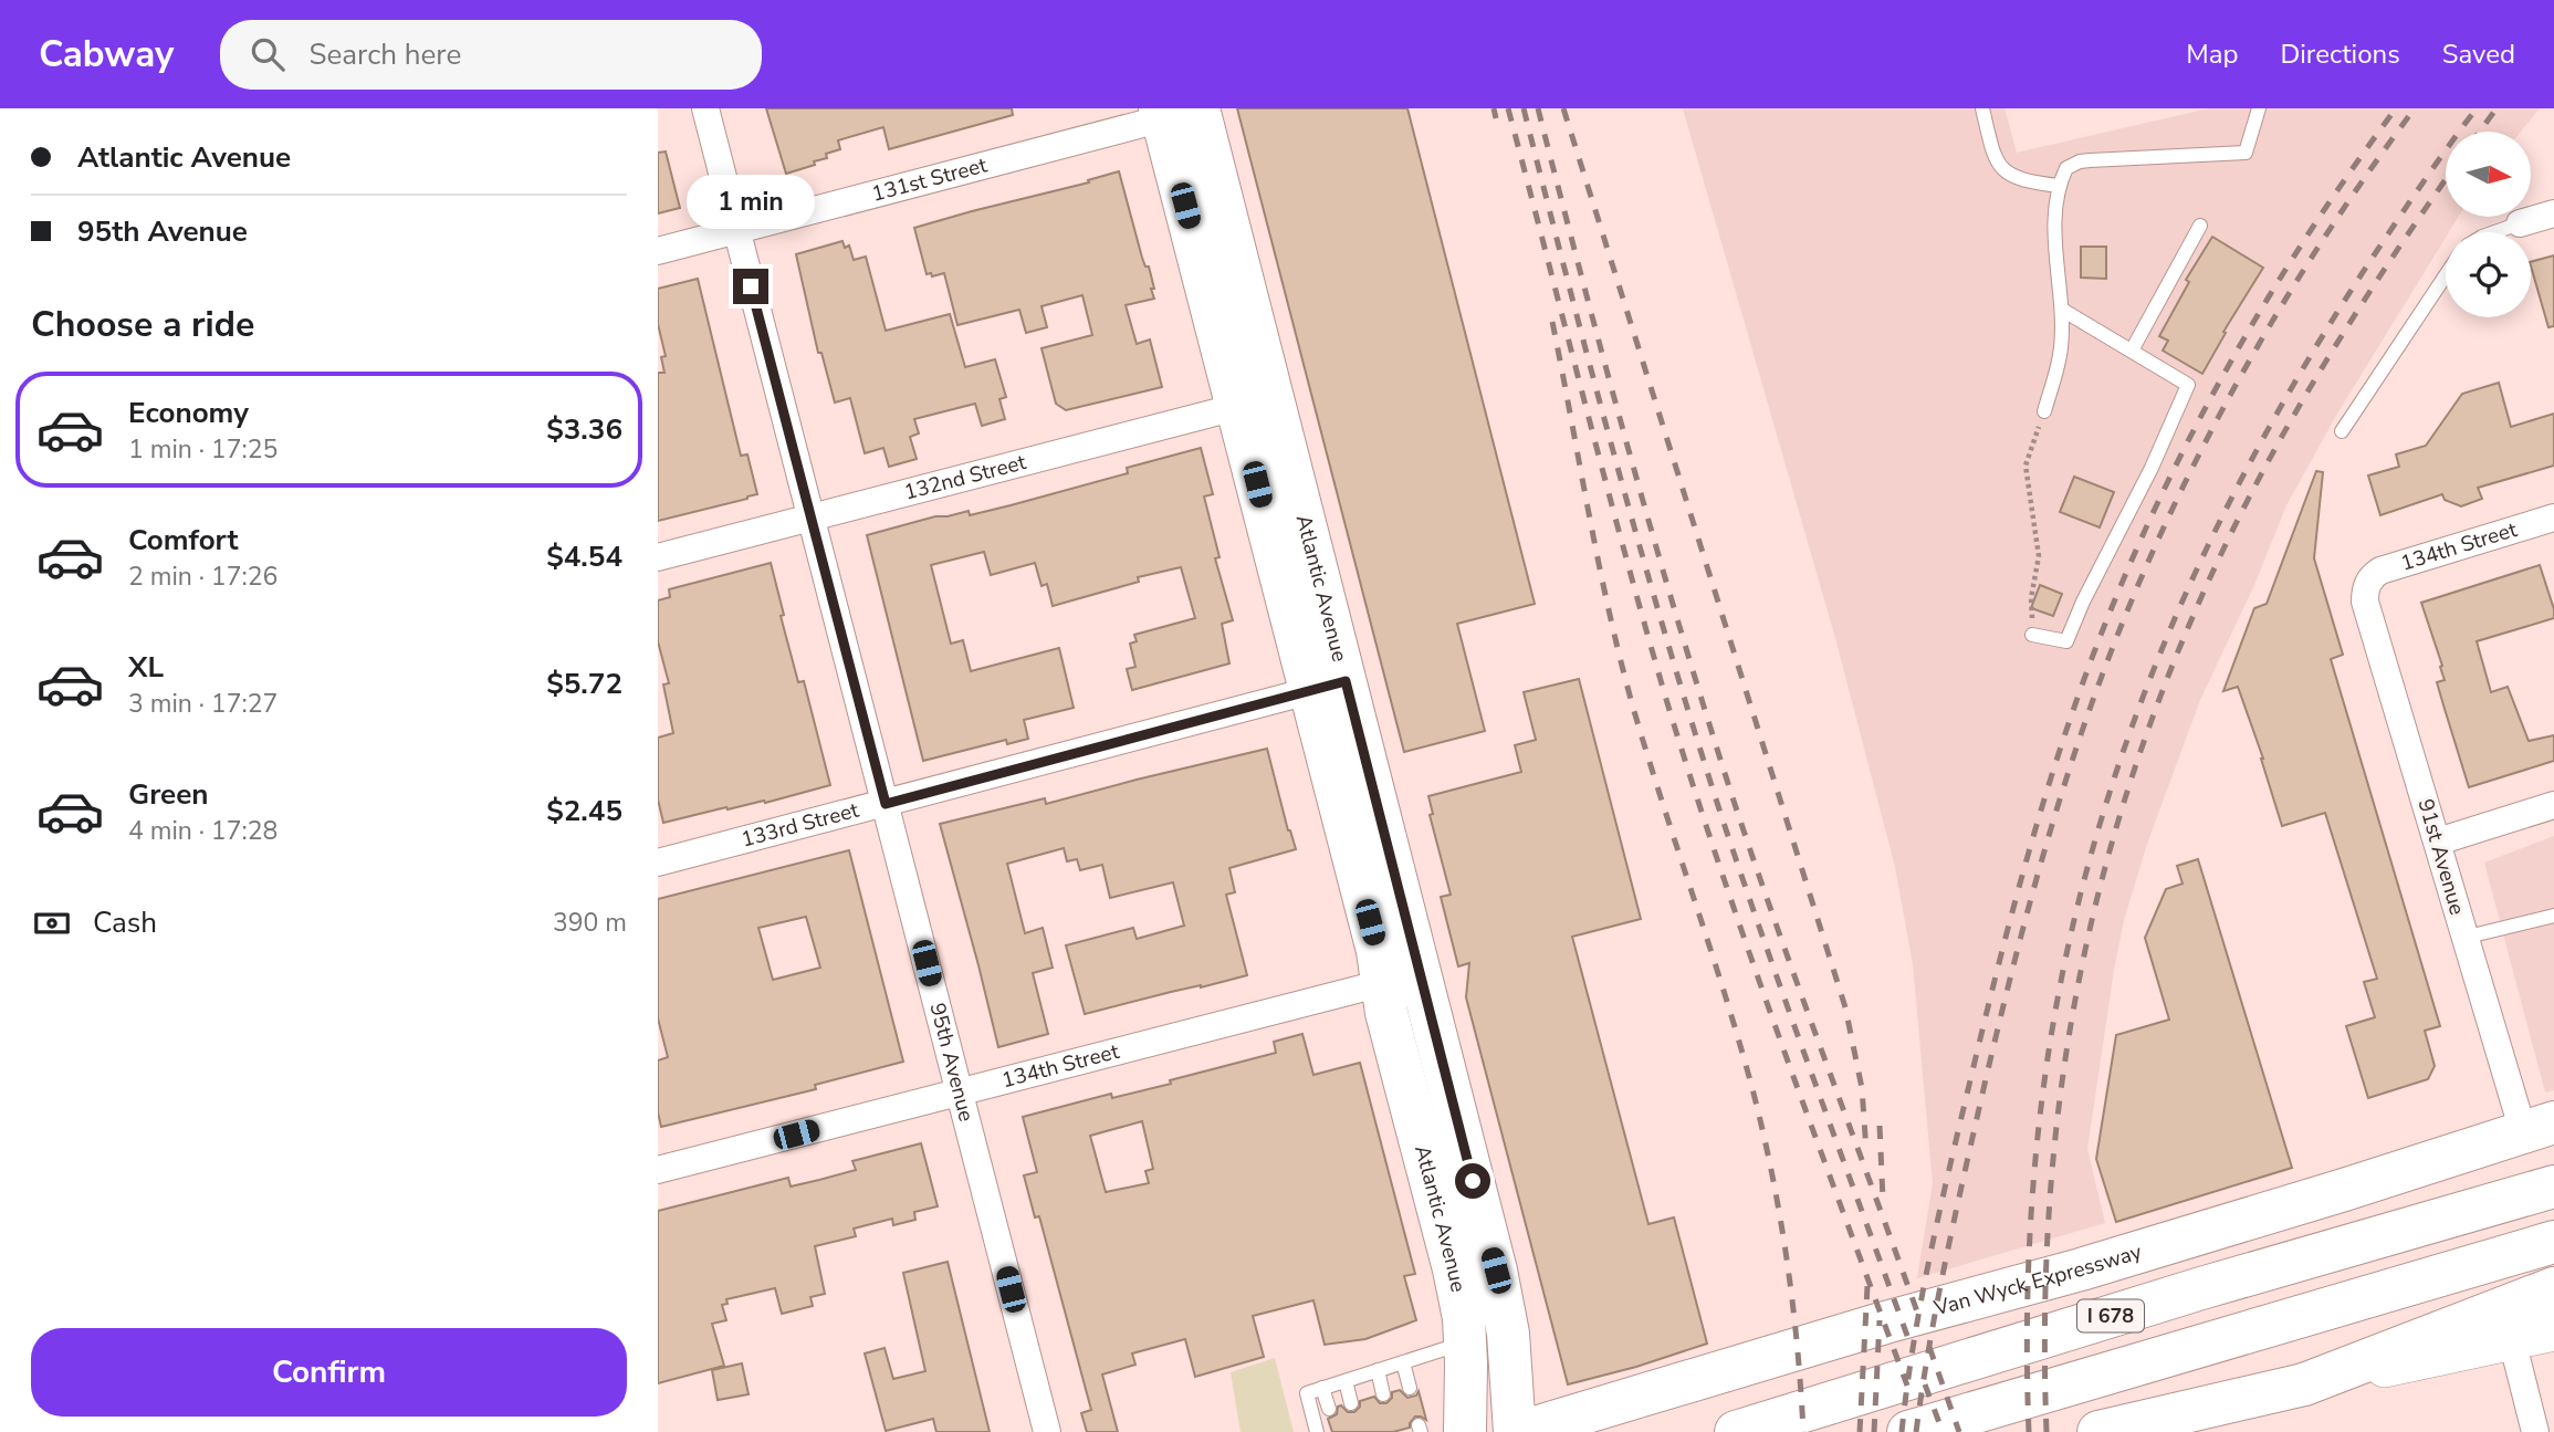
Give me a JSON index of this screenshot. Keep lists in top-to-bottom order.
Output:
{
  "streets": {
    "main road": ["Atlantic Avenue", "Van Wyck Expressway", "I 678"],
    "street": [
      "131st Street",
      "132nd Street",
      "134th Street",
      "133rd Street",
      "91st Avenue",
      "95th Avenue"
    ]
  },
  "crossings": [
    ["131st Street", "Atlantic Avenue"],
    ["131st Street", "95th Avenue"],
    ["132nd Street", "Atlantic Avenue"],
    ["132nd Street", "95th Avenue"],
    ["134th Street", "Atlantic Avenue"],
    ["134th Street", "91st Avenue"],
    ["134th Street", "95th Avenue"],
    ["Atlantic Avenue", "133rd Street"],
    ["Atlantic Avenue", "Van Wyck Expressway"],
    ["133rd Street", "95th Avenue"],
    ["91st Avenue", "Van Wyck Expressway"]
  ],
  "north": "right",
  "page": {
    "header": "Cabway",
    "search": "Search here",
    "nav": ["Map", "Directions", "Saved"],
    "banner": ["Atlantic Avenue", "95th Avenue"],
    "bubble": "1 min",
    "heading": "Choose a ride",
    "list": [
      {
        "name": "Economy",
        "note": "1 min · 17:25",
        "value": "$3.36"
      },
      {
        "name": "Comfort",
        "note": "2 min · 17:26",
        "value": "$4.54"
      },
      {
        "name": "XL",
        "note": "3 min · 17:27",
        "value": "$5.72"
      },
      {
        "name": "Green",
        "note": "4 min · 17:28",
        "value": "$2.45"
      }
    ],
    "pay": ["Cash", "390 m"],
    "buttons": "Confirm"
  }
}
